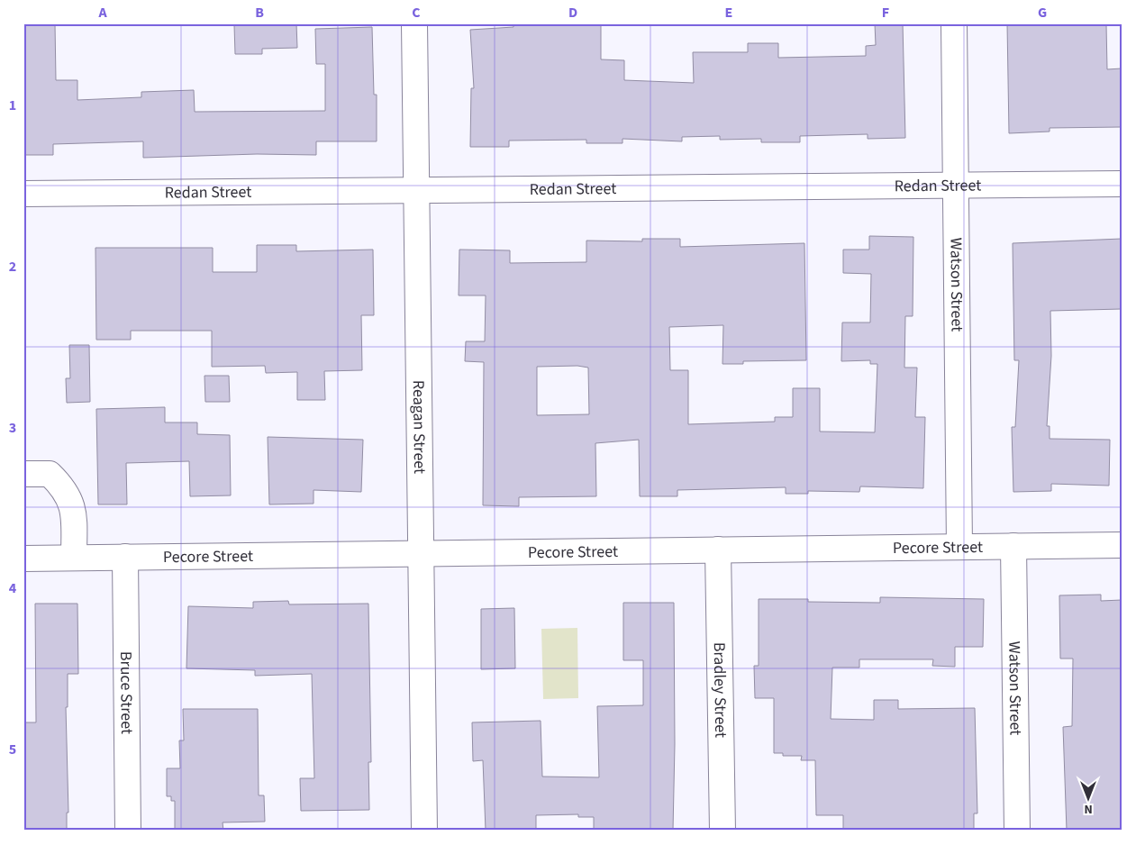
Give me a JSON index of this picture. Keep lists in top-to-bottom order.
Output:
{
  "streets": {
    "street": [
      "Redan Street",
      "Watson Street",
      "Reagan Street",
      "Pecore Street",
      "Bradley Street",
      "Bruce Street"
    ]
  },
  "crossings": [
    ["Redan Street", "Watson Street"],
    ["Redan Street", "Reagan Street"],
    ["Watson Street", "Pecore Street"],
    ["Reagan Street", "Pecore Street"],
    ["Pecore Street", "Bradley Street"],
    ["Pecore Street", "Bruce Street"]
  ],
  "north": "bottom",
  "grid": {
    "columns": [
      "A",
      "B",
      "C",
      "D",
      "E",
      "F",
      "G"
    ],
    "rows": [
      "1",
      "2",
      "3",
      "4",
      "5"
    ]
  }
}
